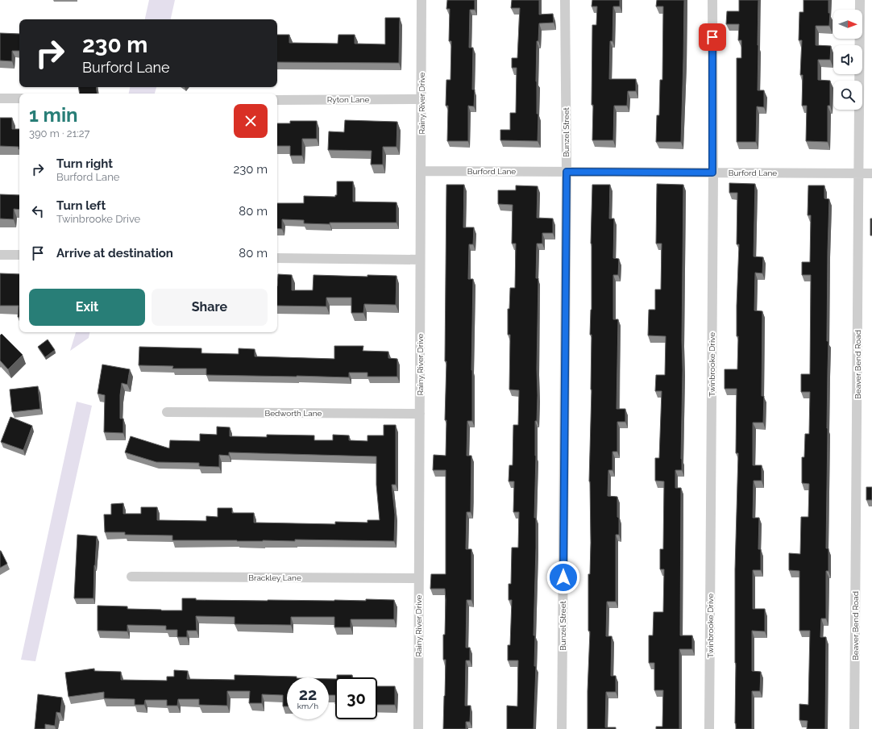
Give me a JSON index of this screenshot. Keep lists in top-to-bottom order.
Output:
{
  "streets": {
    "street": [
      "Ryton Lane",
      "Rainy River Drive",
      "Bunzel Street",
      "Burford Lane",
      "Twinbrooke Drive",
      "Beaver Bend Road",
      "Bedworth Lane",
      "Brackley Lane"
    ]
  },
  "crossings": [
    ["Ryton Lane", "Rainy River Drive"],
    ["Rainy River Drive", "Burford Lane"],
    ["Rainy River Drive", "Bedworth Lane"],
    ["Rainy River Drive", "Brackley Lane"],
    ["Bunzel Street", "Burford Lane"],
    ["Burford Lane", "Twinbrooke Drive"],
    ["Burford Lane", "Beaver Bend Road"]
  ],
  "north": "right",
  "page": {
    "turn": ["230 m", "Burford Lane"],
    "heading": ["1 min", "390 m · 21:27"],
    "list": [
      {
        "name": "Turn right",
        "note": "Burford Lane",
        "value": "230 m"
      },
      {
        "name": "Turn left",
        "note": "Twinbrooke Drive",
        "value": "80 m"
      },
      {
        "name": "Arrive at destination",
        "value": "80 m"
      }
    ],
    "buttons": ["Exit", "Share"],
    "speed": "22 km/h",
    "limit": "30"
  }
}
